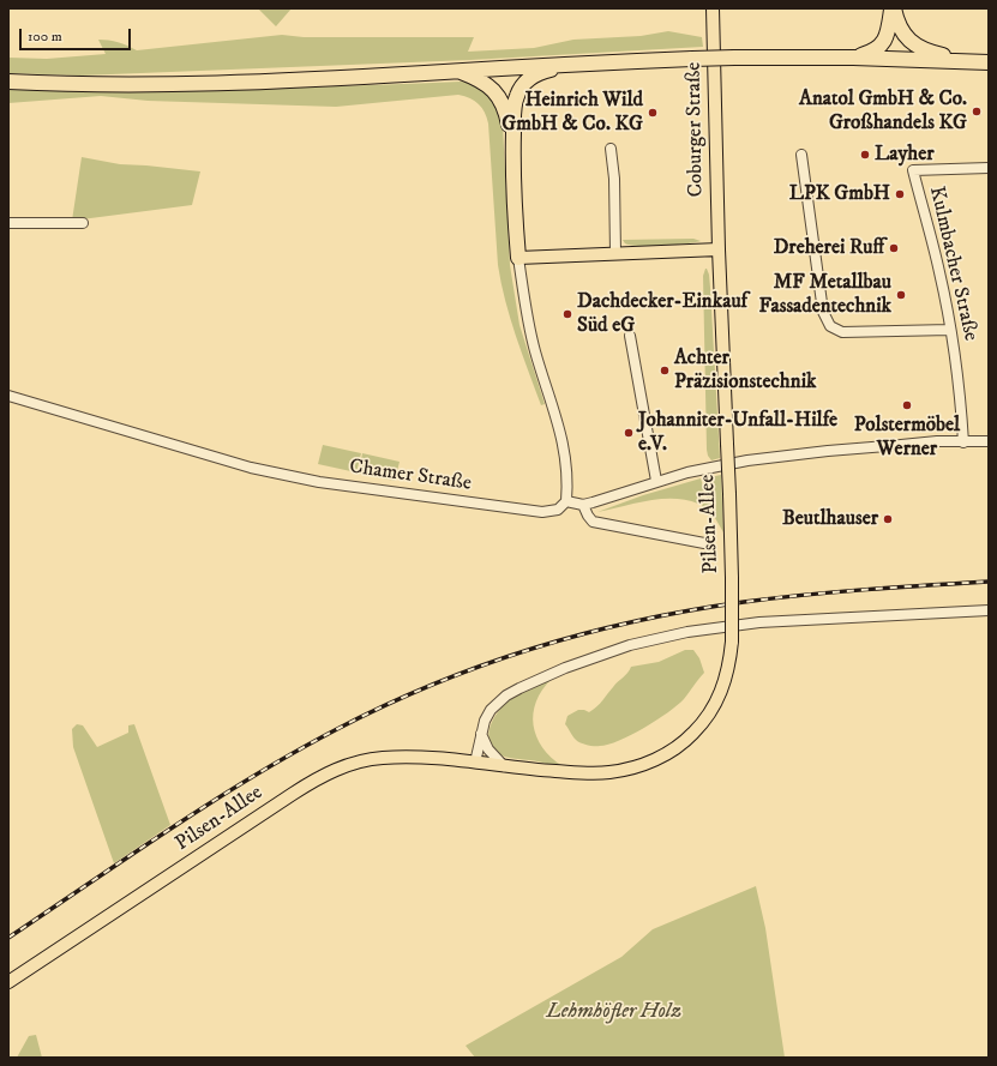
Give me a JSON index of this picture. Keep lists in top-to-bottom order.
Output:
{
  "streets": {
    "main road": ["Coburger Straße", "Pilsen-Allee"],
    "street": ["Kulmbacher Straße", "Chamer Straße"]
  },
  "crossings": [
    ["Coburger Straße", "Pilsen-Allee"]
  ],
  "parks": ["Lehmhöfler Holz"],
  "places": [
    "Anatol GmbH & Co. Großhandels KG",
    "Heinrich Wild GmbH & Co. KG",
    "Layher",
    "LPK GmbH",
    "Dreherei Ruff",
    "MF Metallbau Fassadentechnik",
    "Dachdecker-Einkauf Süd eG",
    "Achter Präzisionstechnik",
    "Polstermöbel Werner",
    "Johanniter-Unfall-Hilfe e.V.",
    "Beutlhauser"
  ],
  "scale_bar": "100 m"
}
